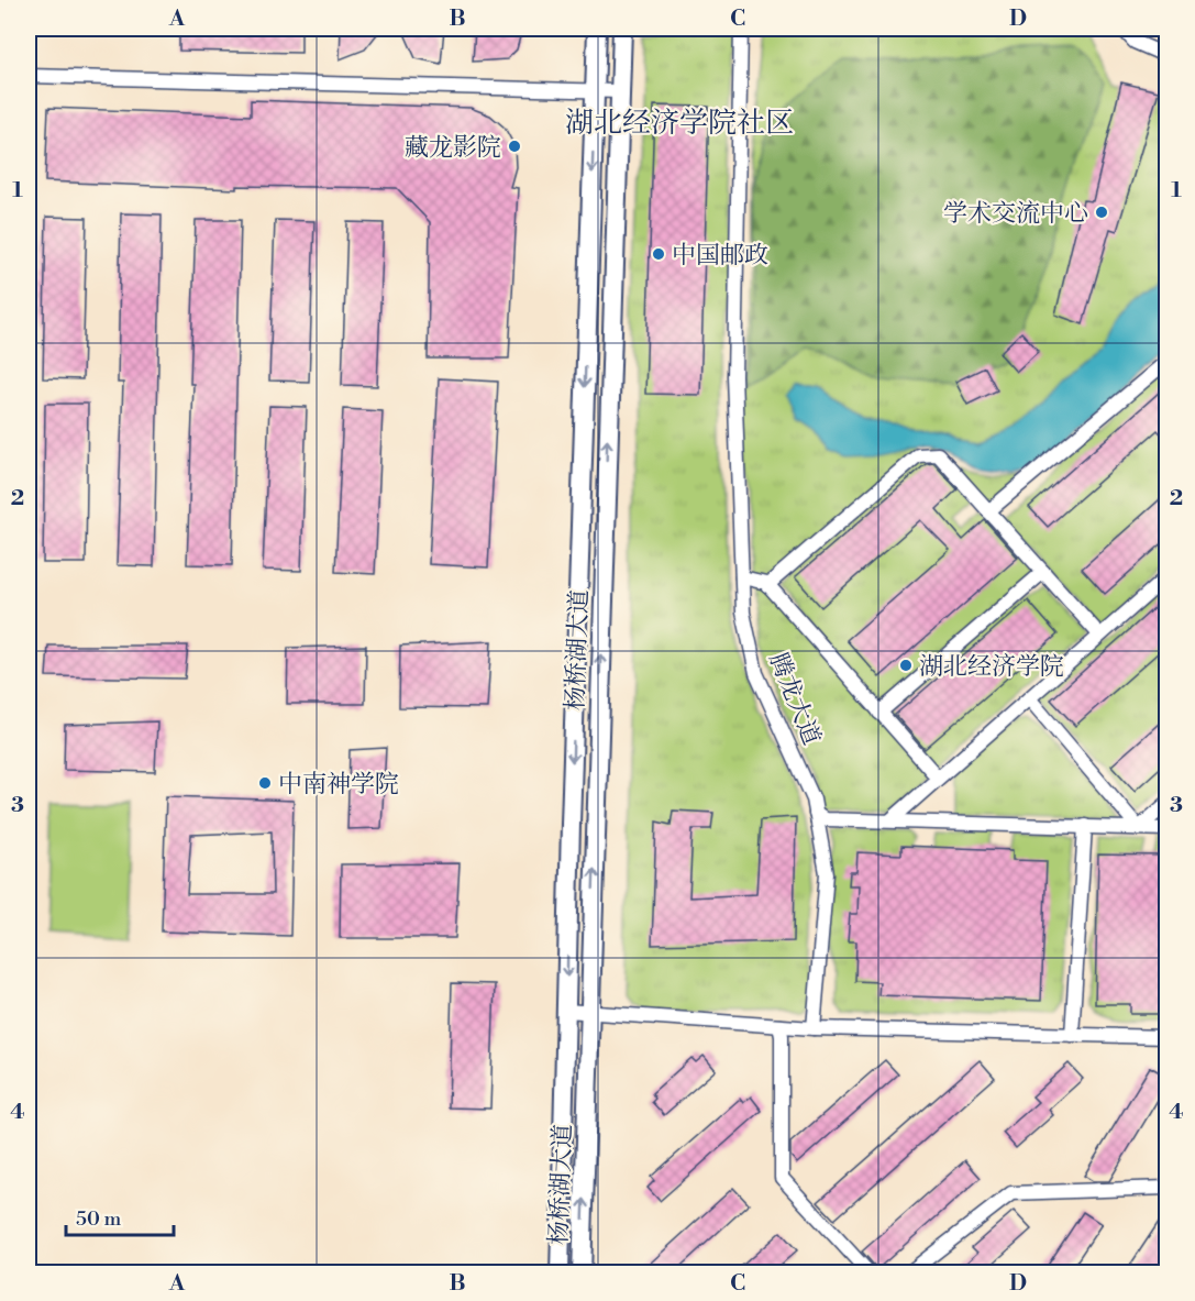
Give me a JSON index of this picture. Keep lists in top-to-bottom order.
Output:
{
  "streets": {
    "main road": ["杨桥湖大道"],
    "street": ["腾龙大道"]
  },
  "districts": ["湖北经济学院社区"],
  "places": [
    "藏龙影院",
    "学术交流中心",
    "中国邮政",
    "湖北经济学院",
    "中南神学院"
  ],
  "scale_bar": "50 m",
  "grid": {
    "columns": [
      "A",
      "B",
      "C",
      "D"
    ],
    "rows": [
      "1",
      "2",
      "3",
      "4"
    ]
  }
}
